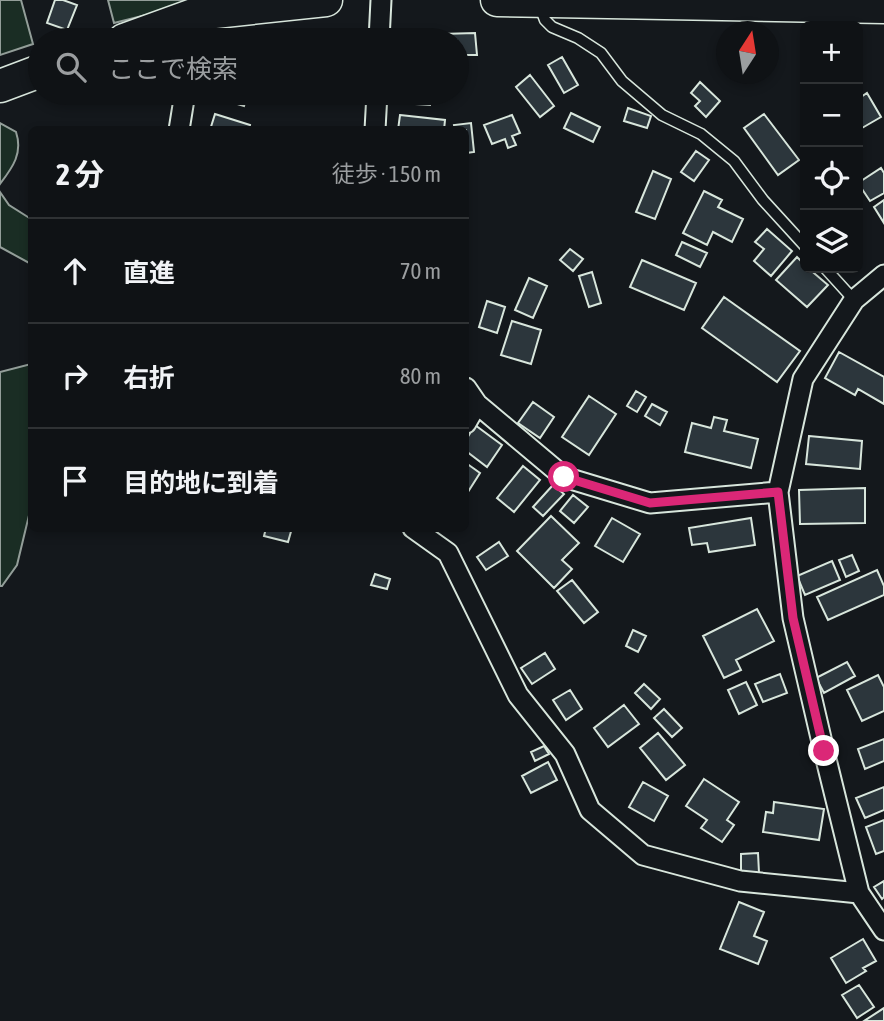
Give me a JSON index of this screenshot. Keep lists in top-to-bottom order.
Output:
{
  "north": "top",
  "page": {
    "map_buttons": ["+", "−"],
    "search": "ここで検索",
    "heading": ["2 分", "徒歩 · 150 m"],
    "list": [
      ["直進", "70 m"],
      ["右折", "80 m"],
      "目的地に到着"
    ]
  }
}
